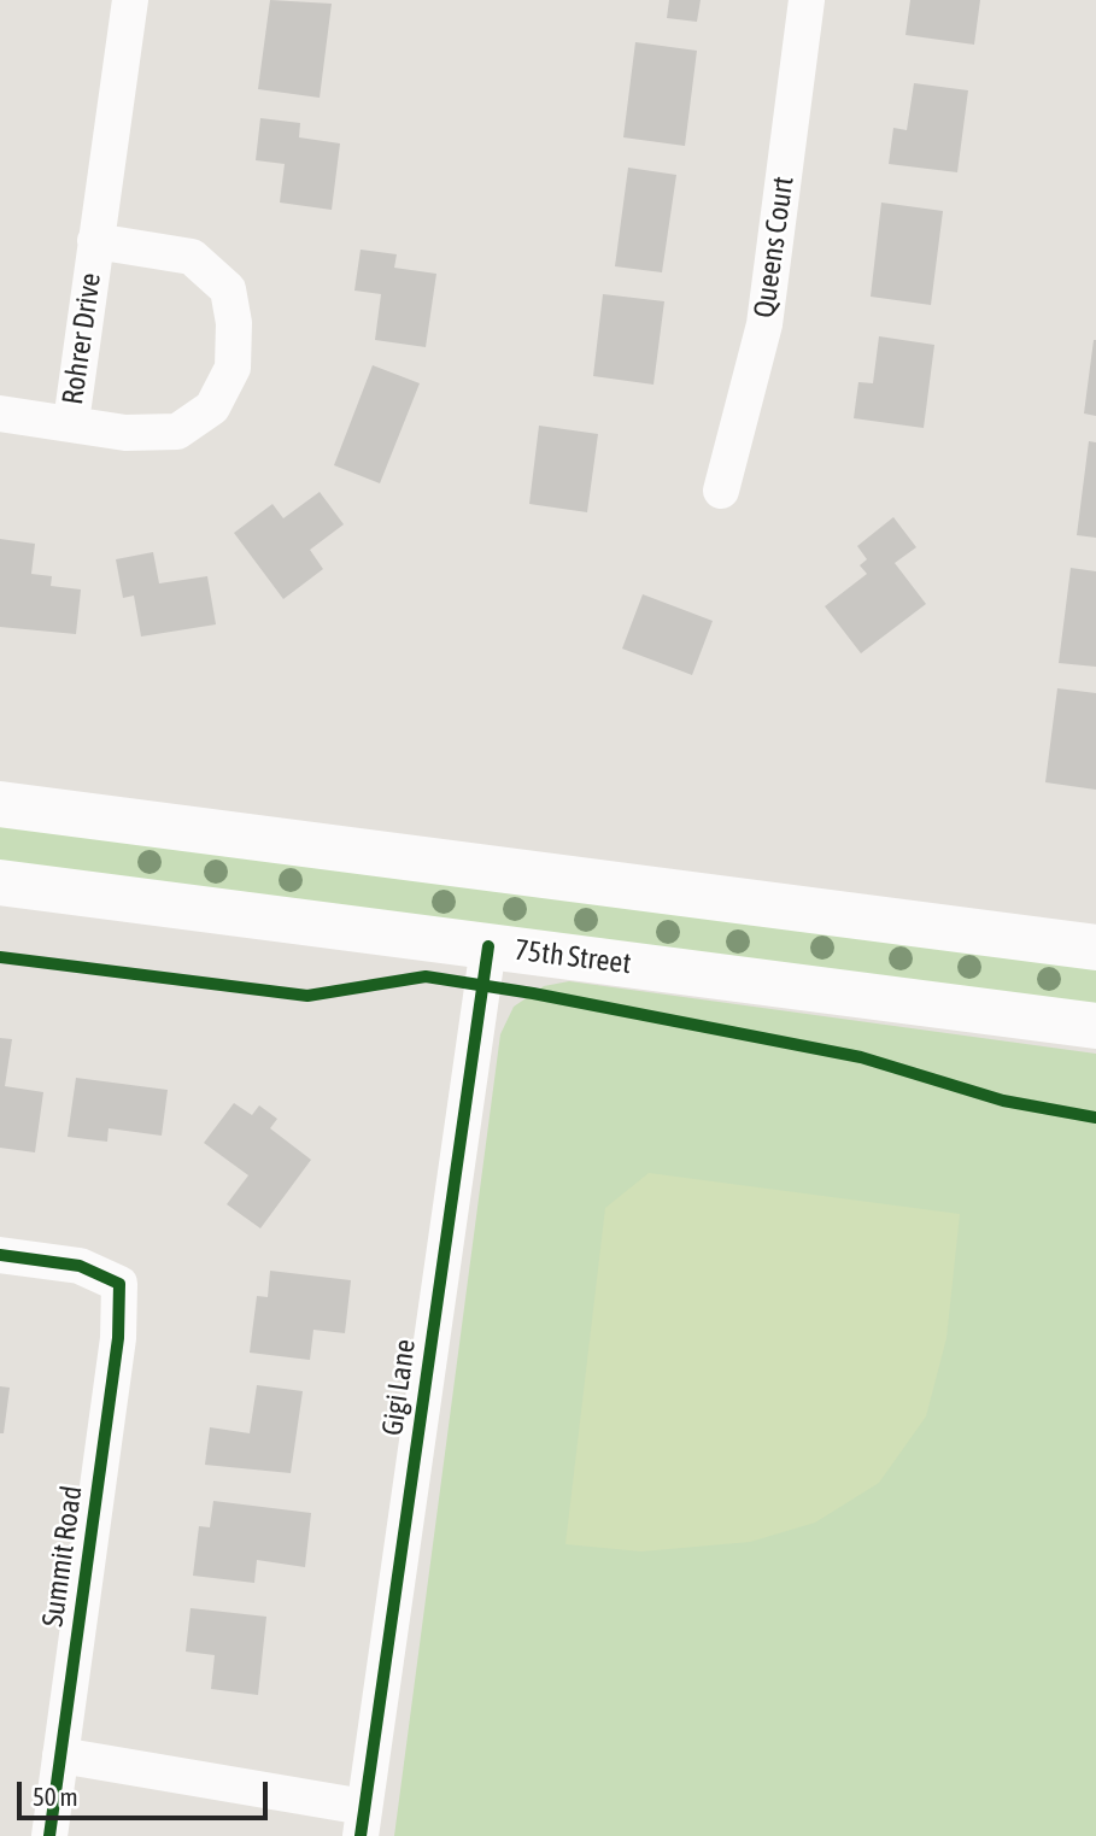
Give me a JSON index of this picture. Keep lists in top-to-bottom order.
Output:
{
  "streets": {
    "main road": ["75th Street"],
    "street": [
      "Queens Court",
      "Rohrer Drive",
      "Gigi Lane",
      "Summit Road"
    ]
  },
  "crossings": [
    ["75th Street", "Gigi Lane"]
  ],
  "scale_bar": "50 m"
}
